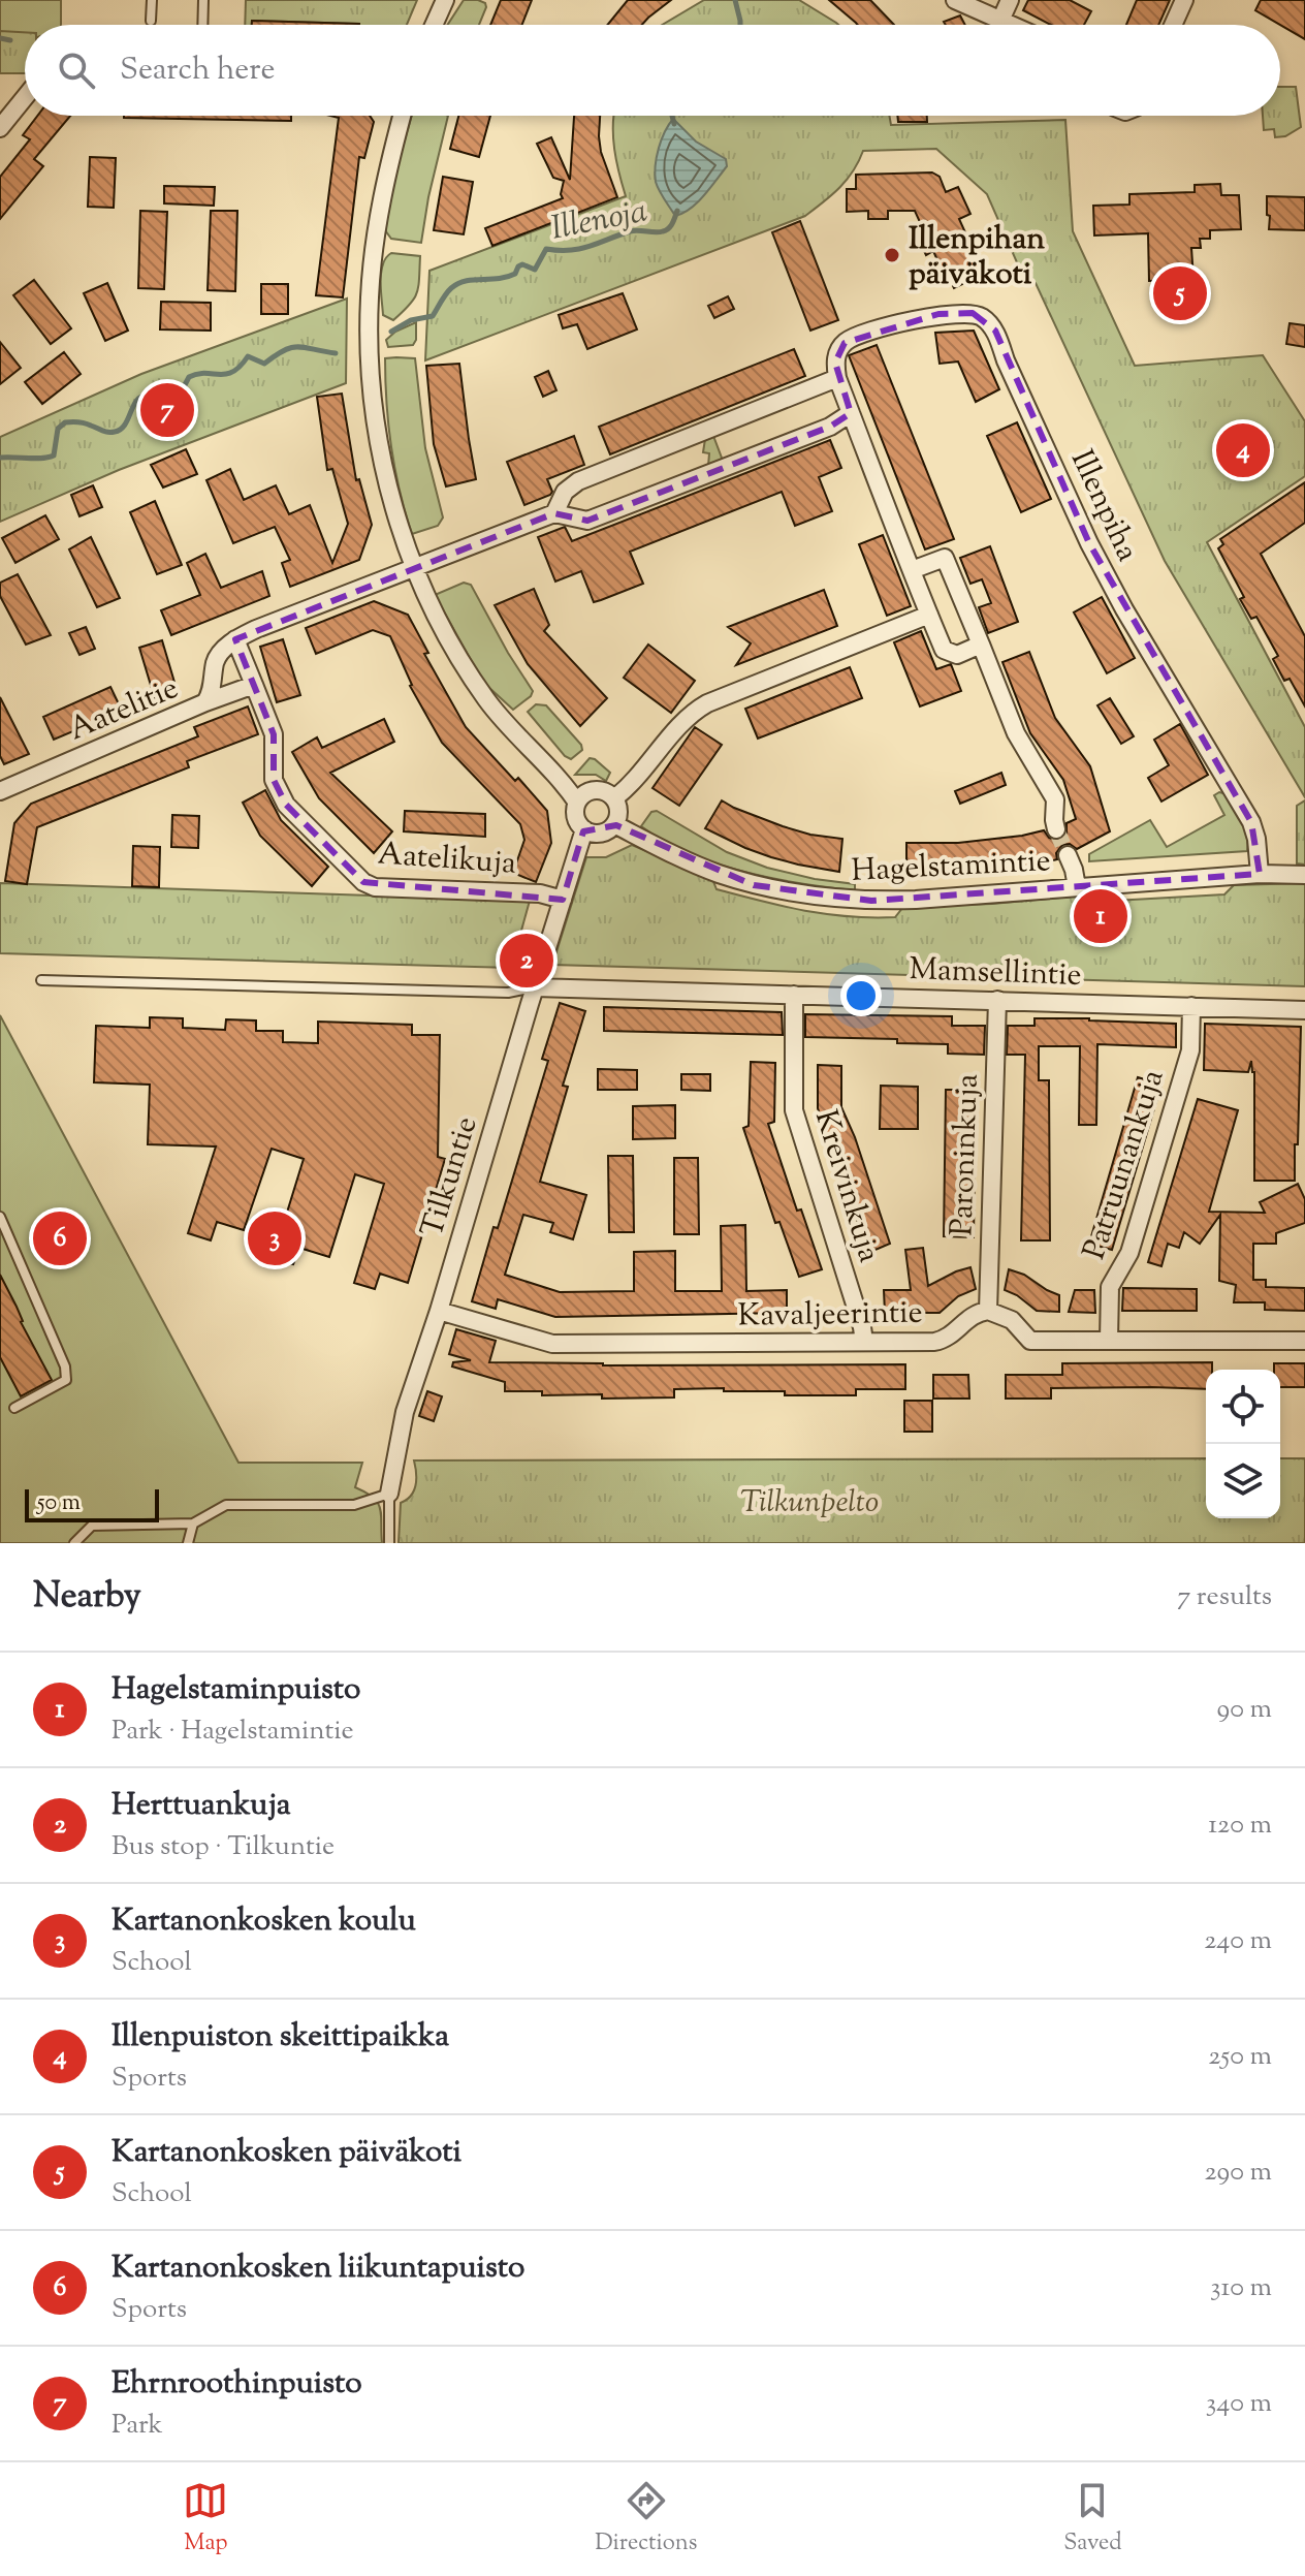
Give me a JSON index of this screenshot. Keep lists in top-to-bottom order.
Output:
{
  "streets": {
    "street": [
      "Illenpiha",
      "Aatelitie",
      "Aatelikuja",
      "Hagelstamintie",
      "Mamsellintie",
      "Paroninkuja",
      "Patruunankuja",
      "Tilkuntie",
      "Kreivinkuja",
      "Kavaljeerintie"
    ]
  },
  "crossings": [
    ["Illenpiha", "Hagelstamintie"],
    ["Aatelitie", "Aatelikuja"],
    ["Aatelikuja", "Tilkuntie"],
    ["Hagelstamintie", "Tilkuntie"],
    ["Mamsellintie", "Paroninkuja"],
    ["Mamsellintie", "Patruunankuja"],
    ["Mamsellintie", "Tilkuntie"],
    ["Mamsellintie", "Kreivinkuja"],
    ["Paroninkuja", "Kavaljeerintie"],
    ["Tilkuntie", "Kavaljeerintie"],
    ["Kreivinkuja", "Kavaljeerintie"]
  ],
  "water": ["Illenoja"],
  "parks": ["Tilkunpelto"],
  "places": ["Illenpihan päiväkoti"],
  "scale_bar": "50 m",
  "page": {
    "search": "Search here",
    "pins": [
      "5",
      "7",
      "4",
      "1",
      "2",
      "3",
      "6"
    ],
    "scale": "50 m",
    "heading": ["Nearby", "7 results"],
    "list": [
      {
        "mark": "1",
        "name": "Hagelstaminpuisto",
        "note": "Park · Hagelstamintie",
        "value": "90 m"
      },
      {
        "mark": "2",
        "name": "Herttuankuja",
        "note": "Bus stop · Tilkuntie",
        "value": "120 m"
      },
      {
        "mark": "3",
        "name": "Kartanonkosken koulu",
        "note": "School",
        "value": "240 m"
      },
      {
        "mark": "4",
        "name": "Illenpuiston skeittipaikka",
        "note": "Sports",
        "value": "250 m"
      },
      {
        "mark": "5",
        "name": "Kartanonkosken päiväkoti",
        "note": "School",
        "value": "290 m"
      },
      {
        "mark": "6",
        "name": "Kartanonkosken liikuntapuisto",
        "note": "Sports",
        "value": "310 m"
      },
      {
        "mark": "7",
        "name": "Ehrnroothinpuisto",
        "note": "Park",
        "value": "340 m"
      }
    ],
    "nav": ["Map", "Directions", "Saved"]
  }
}
